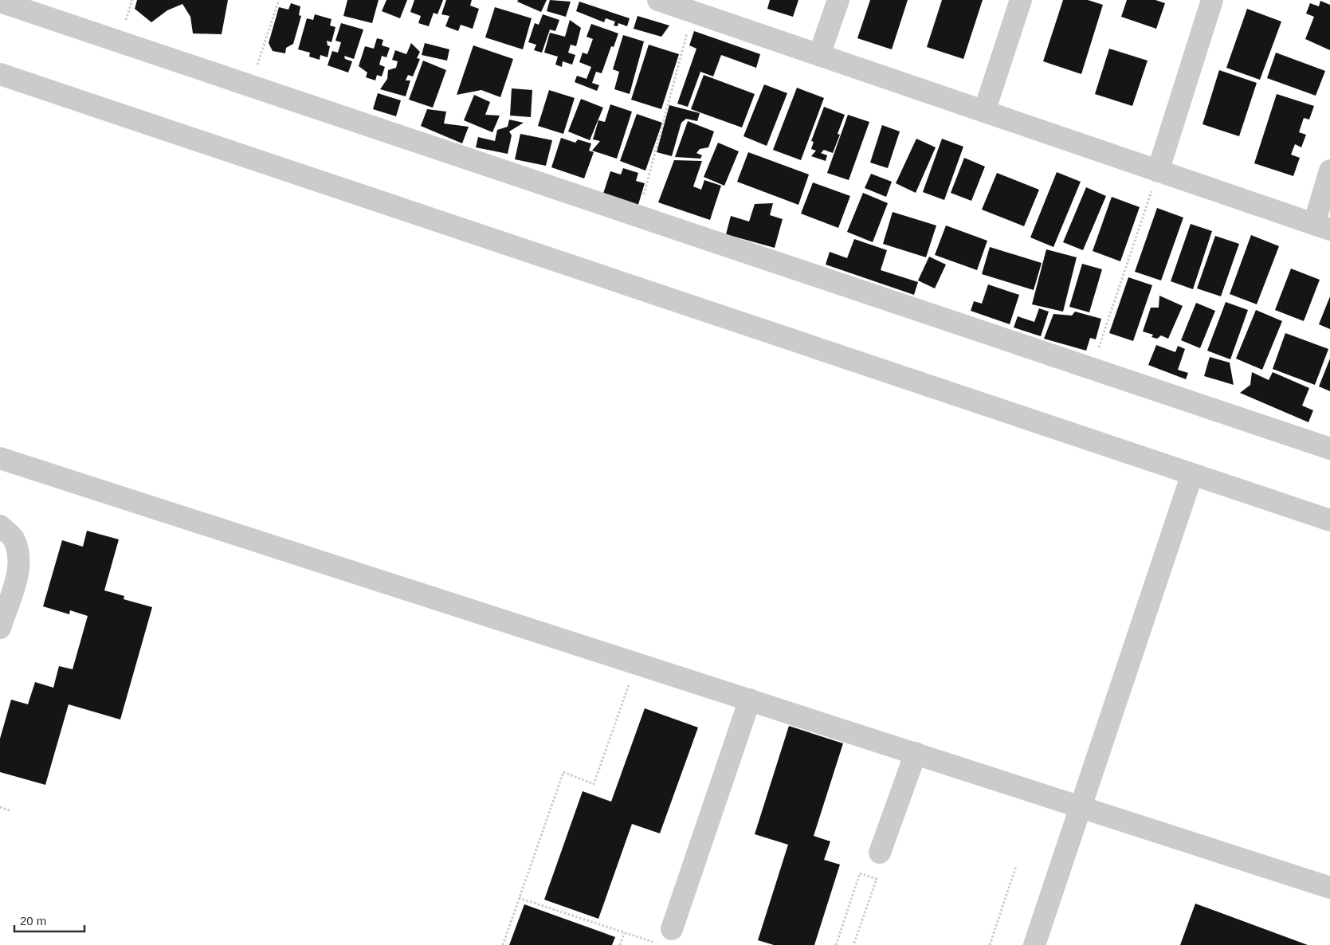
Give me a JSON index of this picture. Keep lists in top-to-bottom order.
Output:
{
  "scale_bar": "20 m"
}
